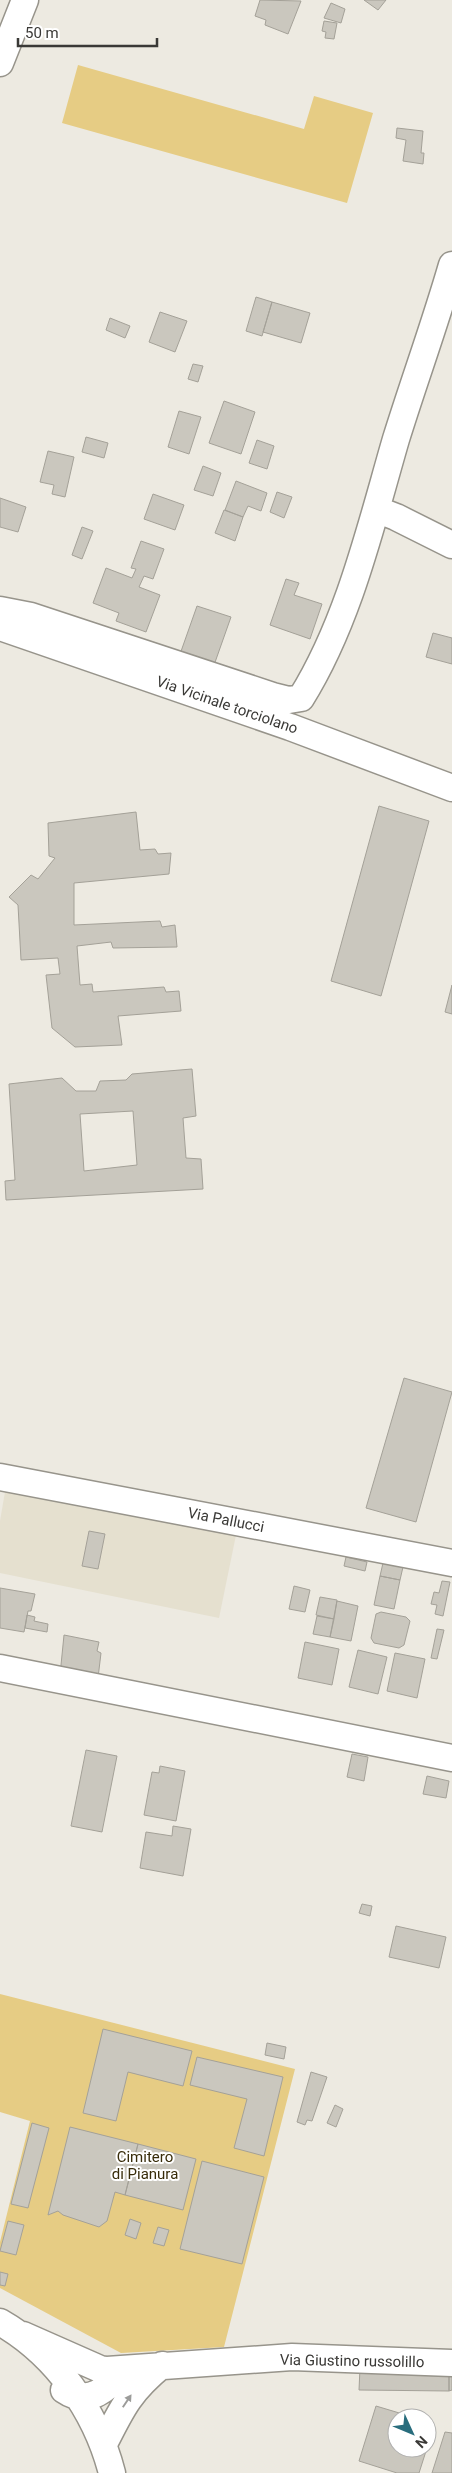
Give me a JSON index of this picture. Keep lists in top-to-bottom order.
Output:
{
  "streets": {
    "street": ["Via Vicinale torciolano", "Via Pallucci", "Via Giustino russolillo"]
  },
  "parks": ["Cimitero di Pianura"],
  "scale_bar": "50 m",
  "north": "bottom right"
}
